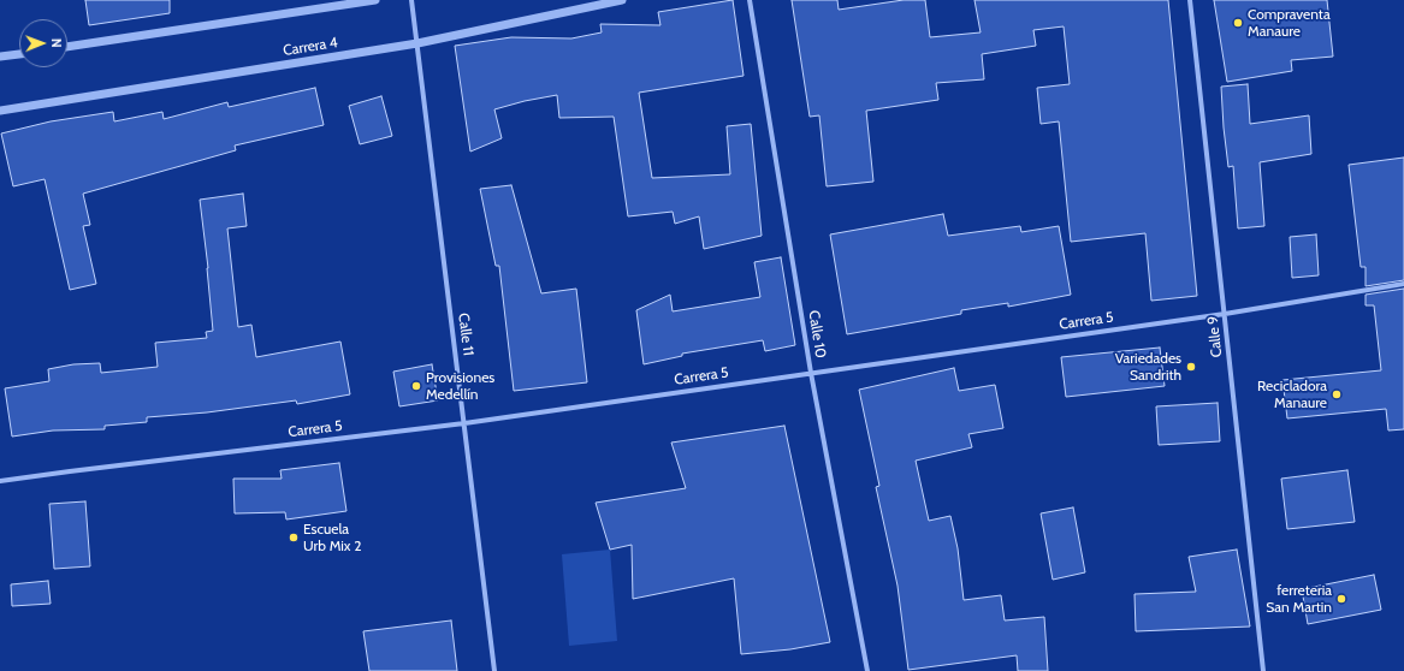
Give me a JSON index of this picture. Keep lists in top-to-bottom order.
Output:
{
  "streets": {
    "street": [
      "Carrera 4",
      "Carrera 5",
      "Calle 11",
      "Calle 10",
      "Calle 9"
    ]
  },
  "crossings": [
    ["Carrera 4", "Calle 11"],
    ["Carrera 5", "Calle 11"],
    ["Carrera 5", "Calle 10"],
    ["Carrera 5", "Calle 9"]
  ],
  "places": [
    "Compraventa Manaure",
    "Variedades Sandrith",
    "Provisiones Medellín",
    "Recicladora Manaure",
    "Escuela Urb Mix 2",
    "ferreteria San Martin"
  ],
  "north": "right"
}
